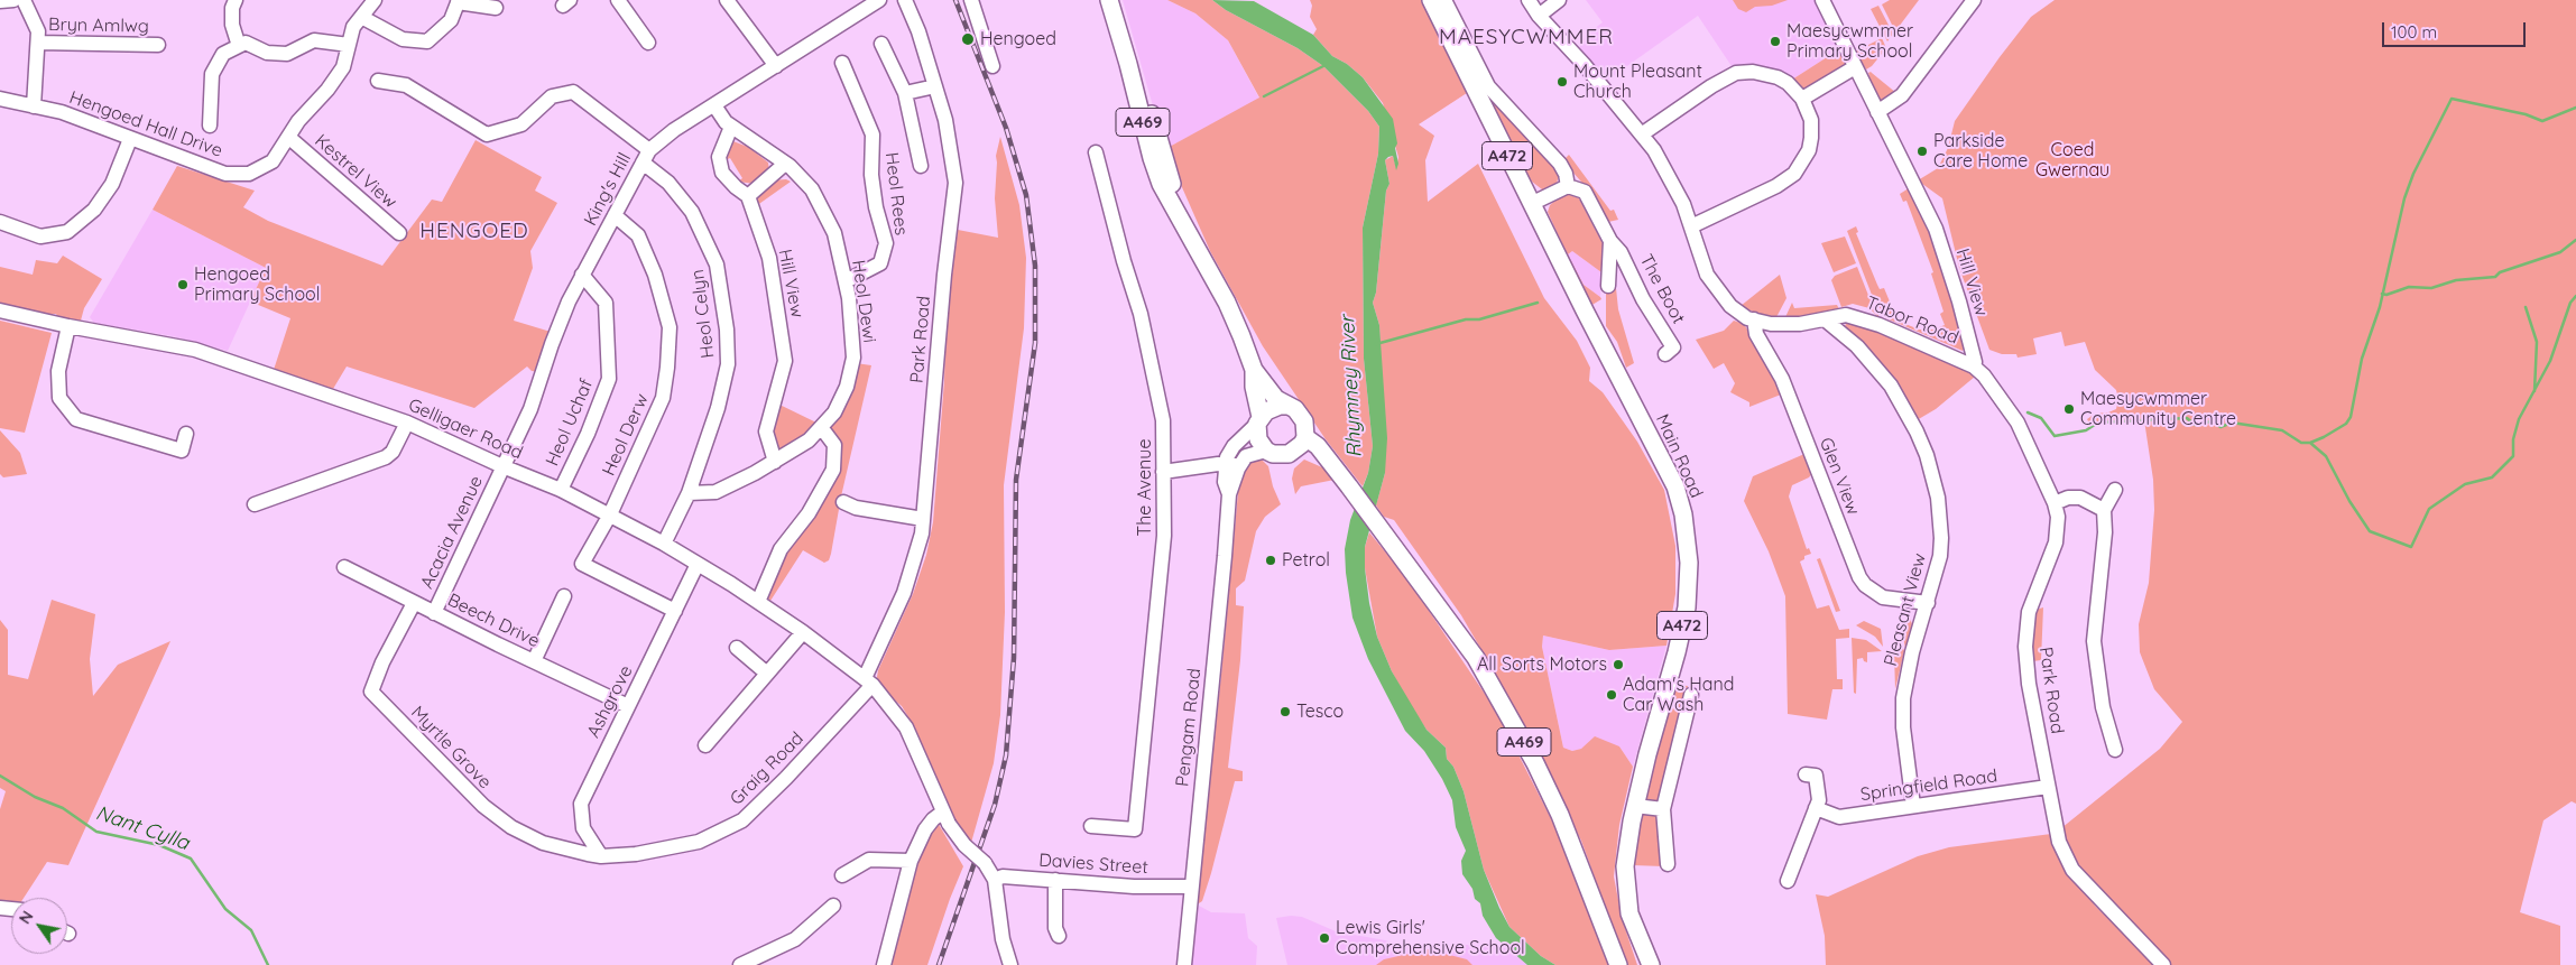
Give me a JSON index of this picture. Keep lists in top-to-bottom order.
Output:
{
  "streets": {
    "main road": ["A469", "A472", "Main Road"],
    "street": [
      "Bryn Amlwg",
      "Hengoed Hall Drive",
      "Kestrel View",
      "King's Hill",
      "Heol Rees",
      "Hill View",
      "The Boot",
      "Heol Dewi",
      "Heol Celyn",
      "Tabor Road",
      "Park Road",
      "Heol Uchaf",
      "Gelligaer Road",
      "Heol Derw",
      "Glen View",
      "The Avenue",
      "Acacia Avenue",
      "Pleasant View",
      "Beech Drive",
      "Ashgrove",
      "Pengam Road",
      "Myrtle Grove",
      "Graig Road",
      "Springfield Road",
      "Davies Street"
    ]
  },
  "crossings": [
    ["Hengoed Hall Drive", "Kestrel View"],
    ["King's Hill", "Heol Dewi"],
    ["King's Hill", "Heol Celyn"],
    ["King's Hill", "Heol Uchaf"],
    ["King's Hill", "Gelligaer Road"],
    ["King's Hill", "Heol Derw"],
    ["King's Hill", "Acacia Avenue"],
    ["Heol Rees", "Heol Dewi"],
    ["Hill View", "Heol Dewi"],
    ["Hill View", "Tabor Road"],
    ["Heol Dewi", "Heol Celyn"],
    ["Heol Celyn", "Gelligaer Road"],
    ["Tabor Road", "Glen View"],
    ["Tabor Road", "Pleasant View"],
    ["Park Road", "Gelligaer Road"],
    ["Park Road", "Graig Road"],
    ["Park Road", "Springfield Road"],
    ["Heol Uchaf", "Gelligaer Road"],
    ["Gelligaer Road", "Heol Derw"],
    ["Gelligaer Road", "Acacia Avenue"],
    ["Gelligaer Road", "Ashgrove"],
    ["Gelligaer Road", "Graig Road"],
    ["Heol Derw", "Ashgrove"],
    ["Glen View", "Pleasant View"],
    ["Acacia Avenue", "Beech Drive"],
    ["Pleasant View", "Springfield Road"],
    ["Beech Drive", "Ashgrove"],
    ["Beech Drive", "Myrtle Grove"],
    ["Ashgrove", "Myrtle Grove"],
    ["Ashgrove", "Graig Road"],
    ["Pengam Road", "Davies Street"],
    ["Myrtle Grove", "Graig Road"]
  ],
  "districts": ["MAESYCWMMER", "HENGOED"],
  "water": ["Rhymney River", "Nant Cylla"],
  "parks": ["Coed Gwernau"],
  "places": [
    "Hengoed",
    "Maesycwmmer Primary School",
    "Mount Pleasant Church",
    "Parkside Care Home",
    "Hengoed Primary School",
    "Maesycwmmer Community Centre",
    "Petrol",
    "All Sorts Motors",
    "Adam's Hand Car Wash",
    "Tesco",
    "Lewis Girls' Comprehensive School"
  ],
  "scale_bar": "100 m",
  "north": "top left"
}
